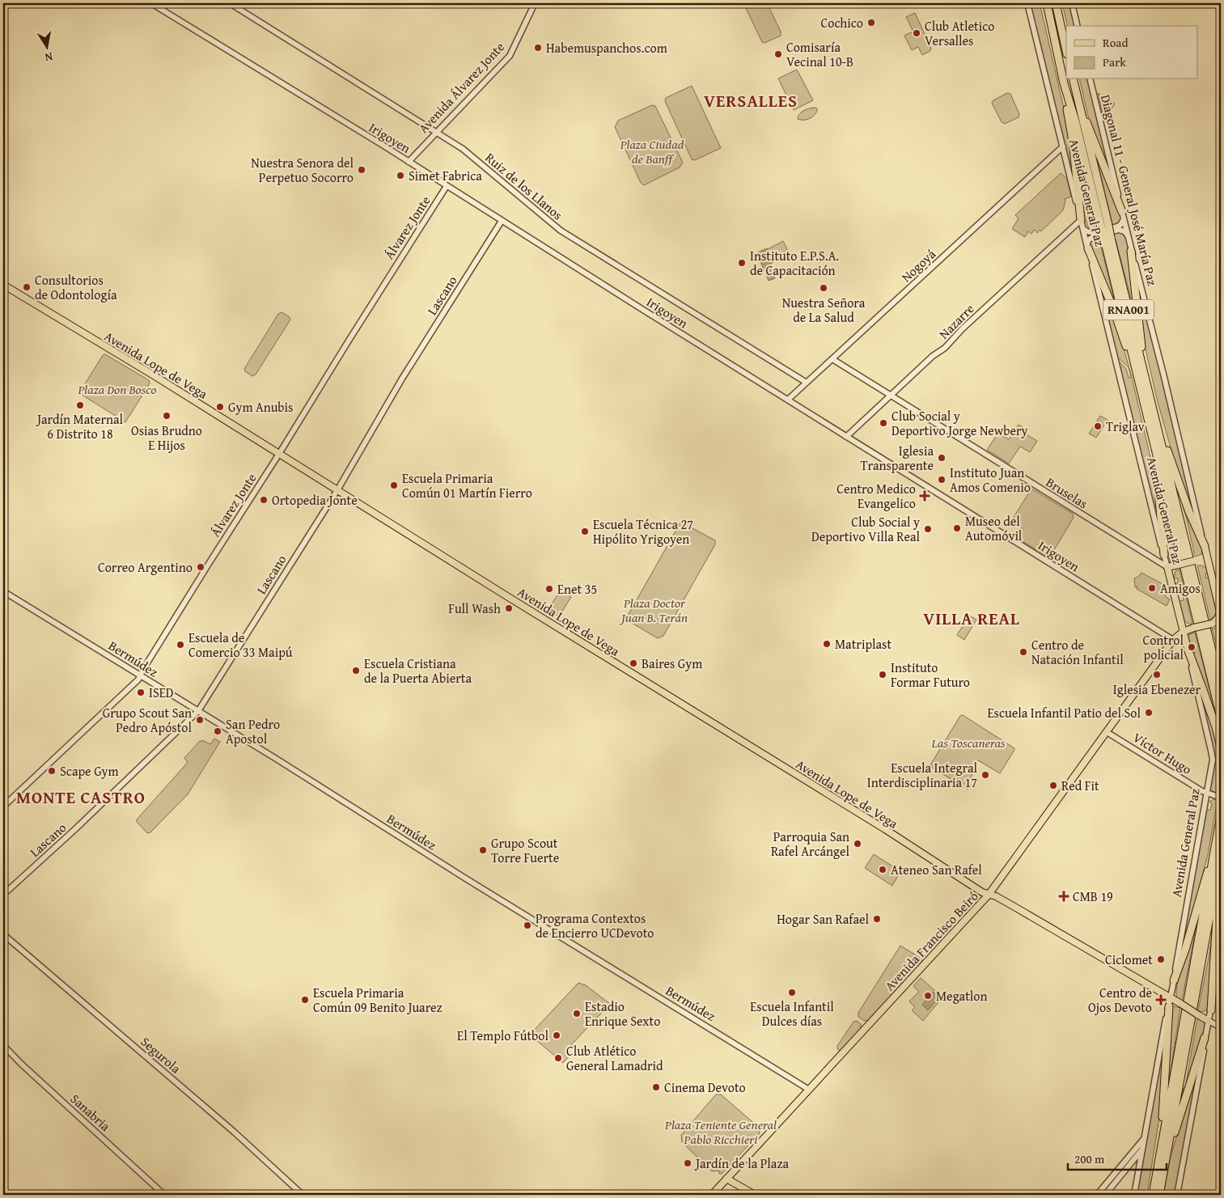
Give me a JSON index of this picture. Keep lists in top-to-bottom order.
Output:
{
  "streets": {
    "highway": ["Avenida General Paz", "RNA001"],
    "main road": ["Diagonal 11 - General José María Paz", "Avenida Lope de Vega", "Avenida Francisco Beiró"],
    "street": [
      "Avenida Álvarez Jonte",
      "Irigoyen",
      "Ruiz de los Llanos",
      "Álvarez Jonte",
      "Nogoyá",
      "Lascano",
      "Nazarre",
      "Bruselas",
      "Bermúdez",
      "Víctor Hugo",
      "Segurola",
      "Sanabria"
    ]
  },
  "crossings": [
    ["Avenida Álvarez Jonte", "Irigoyen"],
    ["Avenida Álvarez Jonte", "Ruiz de los Llanos"],
    ["Irigoyen", "Álvarez Jonte"],
    ["Irigoyen", "Nogoyá"],
    ["Irigoyen", "Lascano"],
    ["Irigoyen", "Nazarre"],
    ["Irigoyen", "Avenida Francisco Beiró"],
    ["Ruiz de los Llanos", "Nogoyá"],
    ["Avenida General Paz", "Nogoyá"],
    ["Avenida General Paz", "Nazarre"],
    ["Avenida General Paz", "Avenida Lope de Vega"],
    ["Avenida General Paz", "Bruselas"],
    ["Avenida General Paz", "Víctor Hugo"],
    ["Avenida General Paz", "Avenida Francisco Beiró"],
    ["Álvarez Jonte", "Avenida Lope de Vega"],
    ["Álvarez Jonte", "Bermúdez"],
    ["Nogoyá", "Bruselas"],
    ["Lascano", "Avenida Lope de Vega"],
    ["Lascano", "Bermúdez"],
    ["Nazarre", "Bruselas"],
    ["Avenida Lope de Vega", "Avenida Francisco Beiró"],
    ["Bermúdez", "Avenida Francisco Beiró"],
    ["Víctor Hugo", "Avenida Francisco Beiró"]
  ],
  "districts": ["VERSALLES", "VILLA REAL", "MONTE CASTRO"],
  "parks": [
    "Plaza Ciudad de Banff",
    "Plaza Don Bosco",
    "Plaza Doctor Juan B. Terán",
    "Las Toscaneras",
    "Plaza Teniente General Pablo Ricchieri"
  ],
  "places": {
    "other": [
      "Cochico",
      "Club Atletico Versalles",
      "Habemuspanchos.com",
      "Comisaría Vecinal 10-B",
      "Nuestra Senora del Perpetuo Socorro",
      "Simet Fabrica",
      "Instituto E.P.S.A. de Capacitación",
      "Consultorios de Odontología",
      "Nuestra Señora de La Salud",
      "Jardín Maternal 6 Distrito 18",
      "Gym Anubis",
      "Osias Brudno E Hijos",
      "Club Social y Deportivo Jorge Newbery",
      "Triglav",
      "Iglesia Transparente",
      "Instituto Juan Amos Comenio",
      "Escuela Primaria Común 01 Martín Fierro",
      "Ortopedia Jonte",
      "Museo del Automóvil",
      "Club Social y Deportivo Villa Real",
      "Escuela Técnica 27 Hipólito Yrigoyen",
      "Correo Argentino",
      "Amigos",
      "Enet 35",
      "Full Wash",
      "Matriplast",
      "Escuela de Comercio 33 Maipú",
      "Control policial",
      "Centro de Natación Infantil",
      "Baires Gym",
      "Escuela Cristiana de la Puerta Abierta",
      "Instituto Formar Futuro",
      "Iglesia Ebenezer",
      "ISED",
      "Escuela Infantil Patio del Sol",
      "Grupo Scout San Pedro Apóstol",
      "San Pedro Apostol",
      "Scape Gym",
      "Escuela Integral Interdisciplinaria 17",
      "Red Fit",
      "Parroquia San Rafel Arcángel",
      "Grupo Scout Torre Fuerte",
      "Ateneo San Rafel",
      "Hogar San Rafael",
      "Programa Contextos de Encierro UCDevoto",
      "Ciclomet",
      "Escuela Infantil Dulces días",
      "Megatlon",
      "Escuela Primaria Común 09 Benito Juarez",
      "Estadio Enrique Sexto",
      "El Templo Fútbol",
      "Club Atlético General Lamadrid",
      "Cinema Devoto",
      "Jardín de la Plaza"
    ],
    "health": ["Centro Medico Evangelico", "CMB 19", "Centro de Ojos Devoto"]
  },
  "legend": ["Road", "Park"],
  "scale_bar": "200 m",
  "north": "bottom"
}
